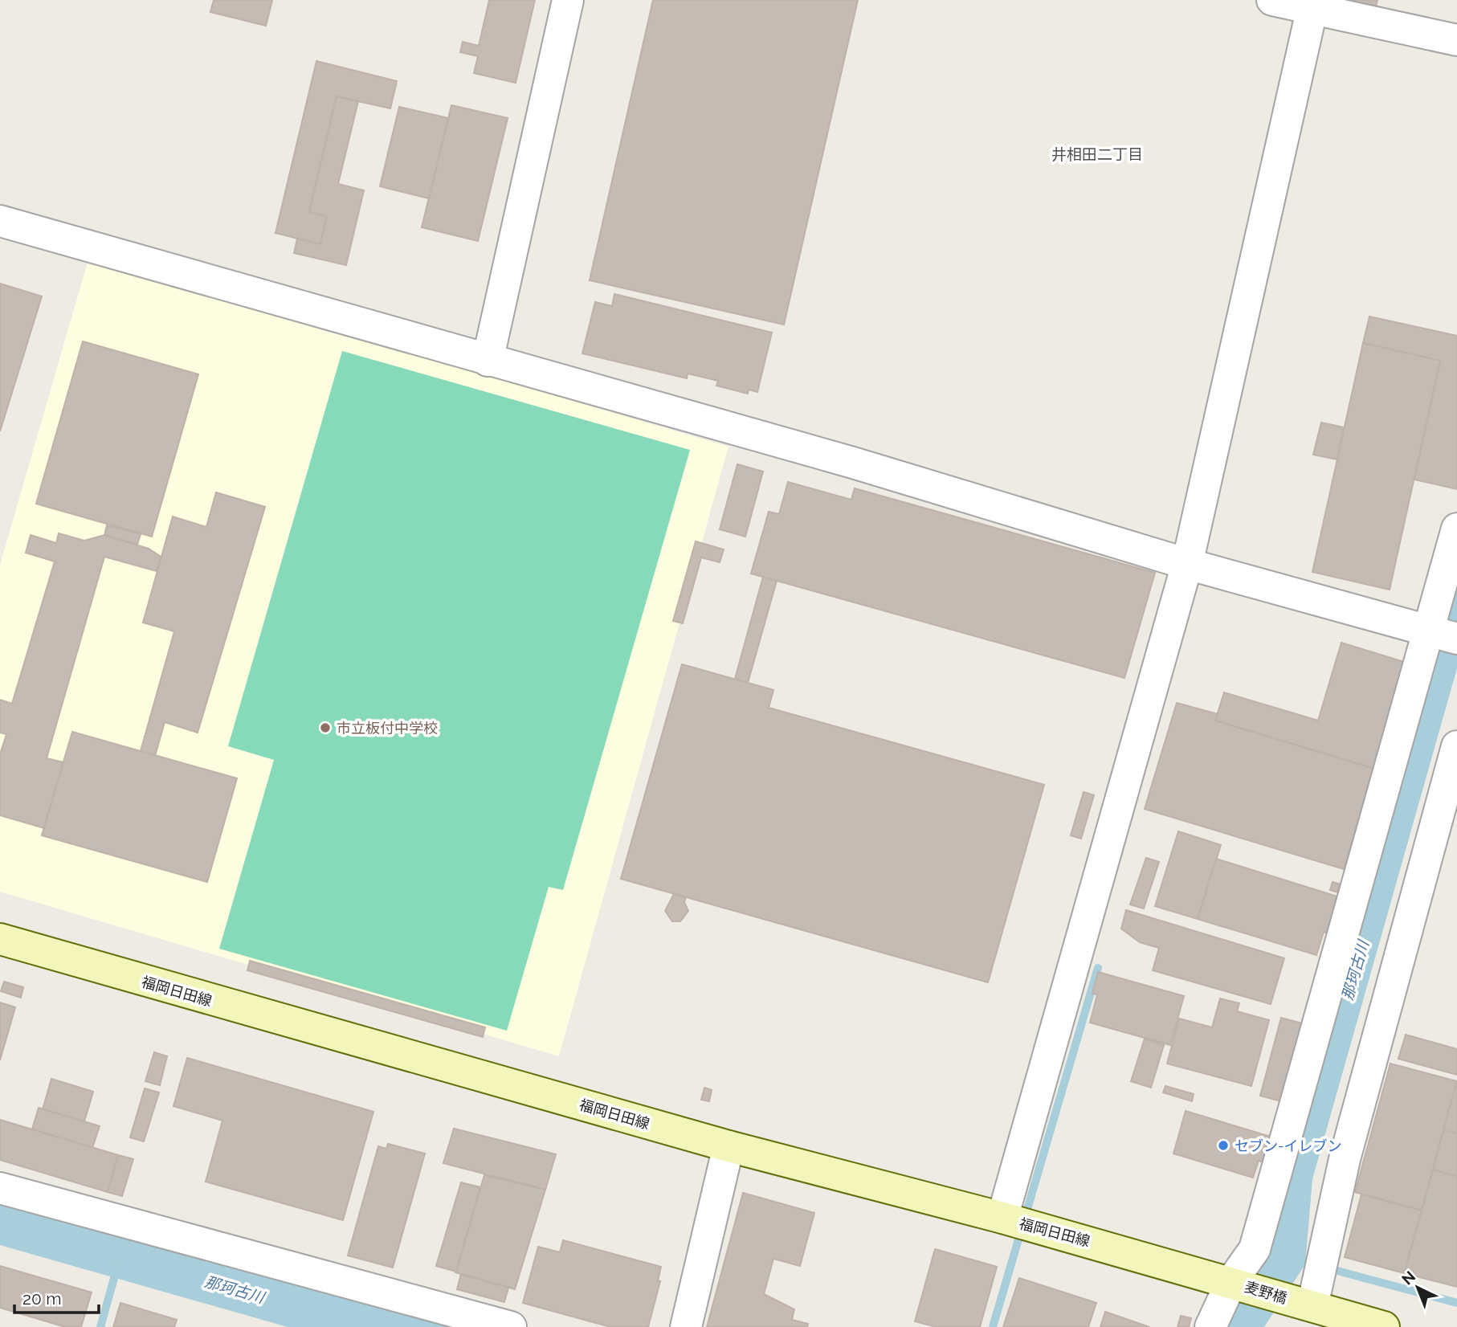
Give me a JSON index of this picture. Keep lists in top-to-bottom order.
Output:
{
  "streets": {
    "main road": ["福岡日田線", "麦野橋"]
  },
  "crossings": [
    ["福岡日田線", "麦野橋"]
  ],
  "districts": ["井相田二丁目"],
  "water": ["那珂古川"],
  "places": ["市立板付中学校", "セブン-イレブン"],
  "scale_bar": "20 m",
  "north": "top left"
}
